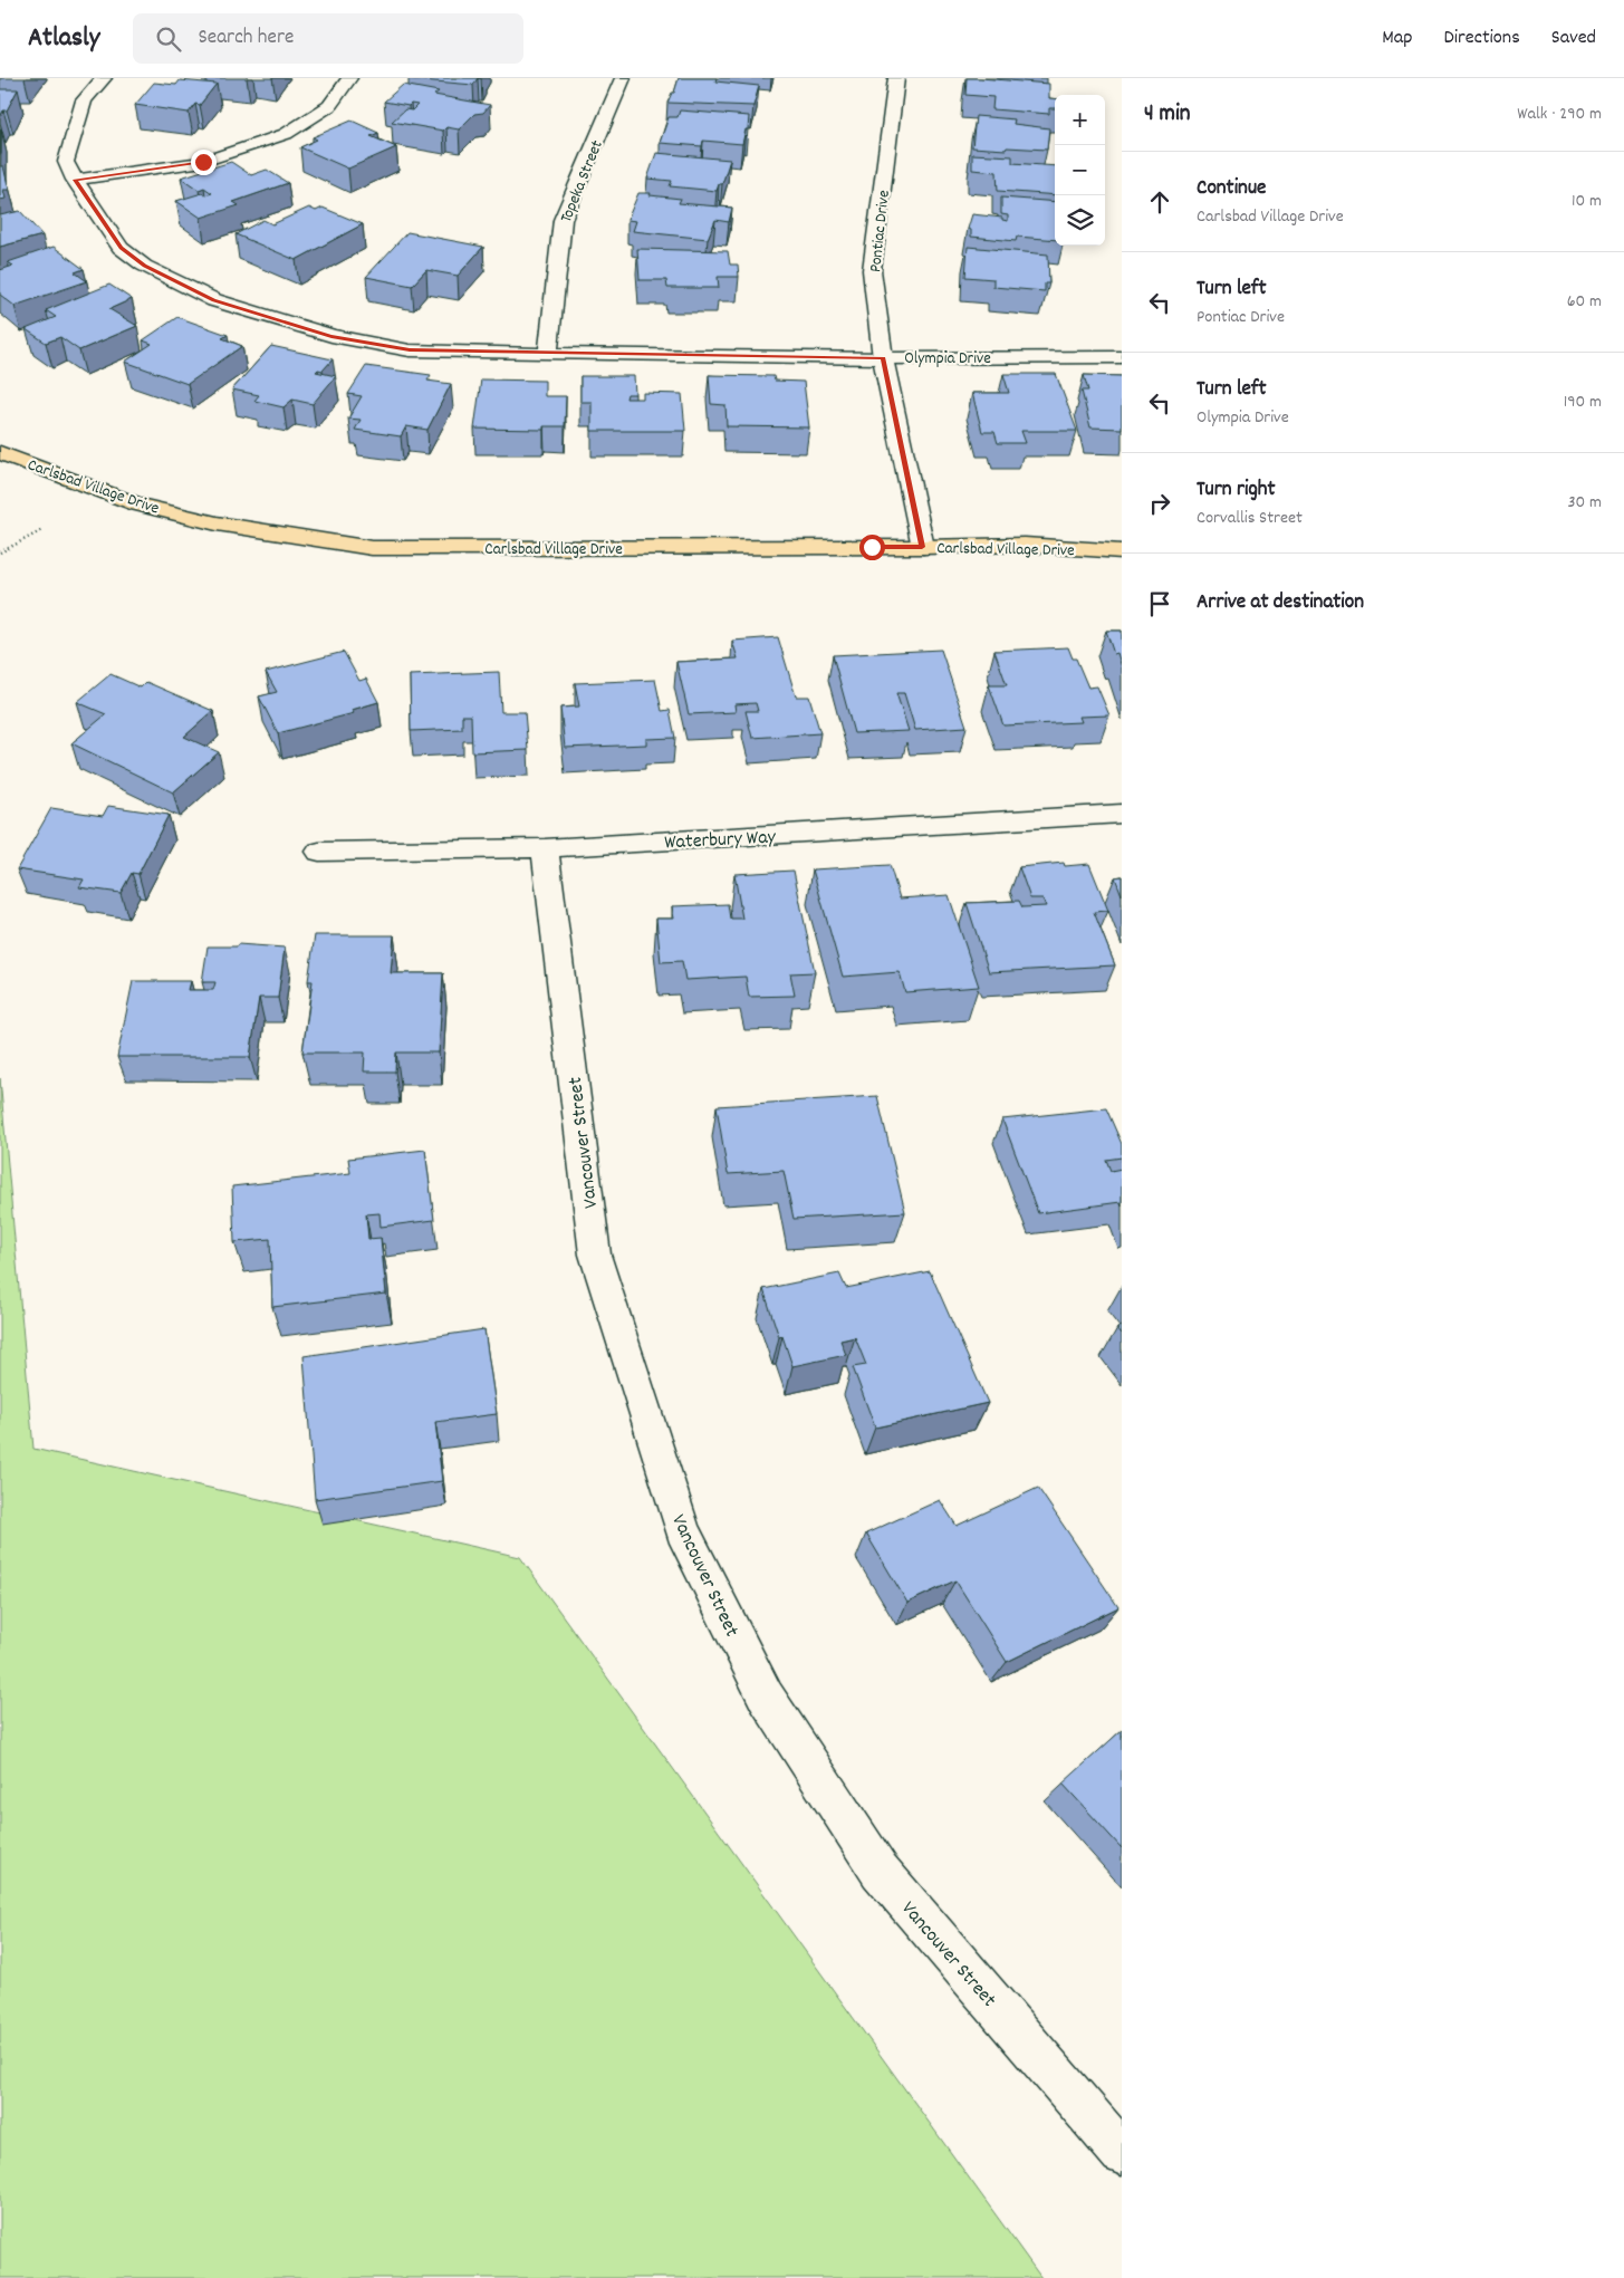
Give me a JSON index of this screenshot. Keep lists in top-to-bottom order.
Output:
{
  "streets": {
    "main road": ["Carlsbad Village Drive"],
    "street": [
      "Topeka Street",
      "Pontiac Drive",
      "Olympia Drive",
      "Waterbury Way",
      "Vancouver Street"
    ]
  },
  "crossings": [
    ["Topeka Street", "Olympia Drive"],
    ["Pontiac Drive", "Olympia Drive"],
    ["Pontiac Drive", "Carlsbad Village Drive"],
    ["Waterbury Way", "Vancouver Street"]
  ],
  "page": {
    "header": "Atlasly",
    "search": "Search here",
    "nav": ["Map", "Directions", "Saved"],
    "heading": ["4 min", "Walk · 290 m"],
    "map_buttons": ["+", "−"],
    "list": [
      ["Continue", "Carlsbad Village Drive", "10 m"],
      ["Turn left", "Pontiac Drive", "60 m"],
      ["Turn left", "Olympia Drive", "190 m"],
      ["Turn right", "Corvallis Street", "30 m"],
      "Arrive at destination"
    ]
  }
}
